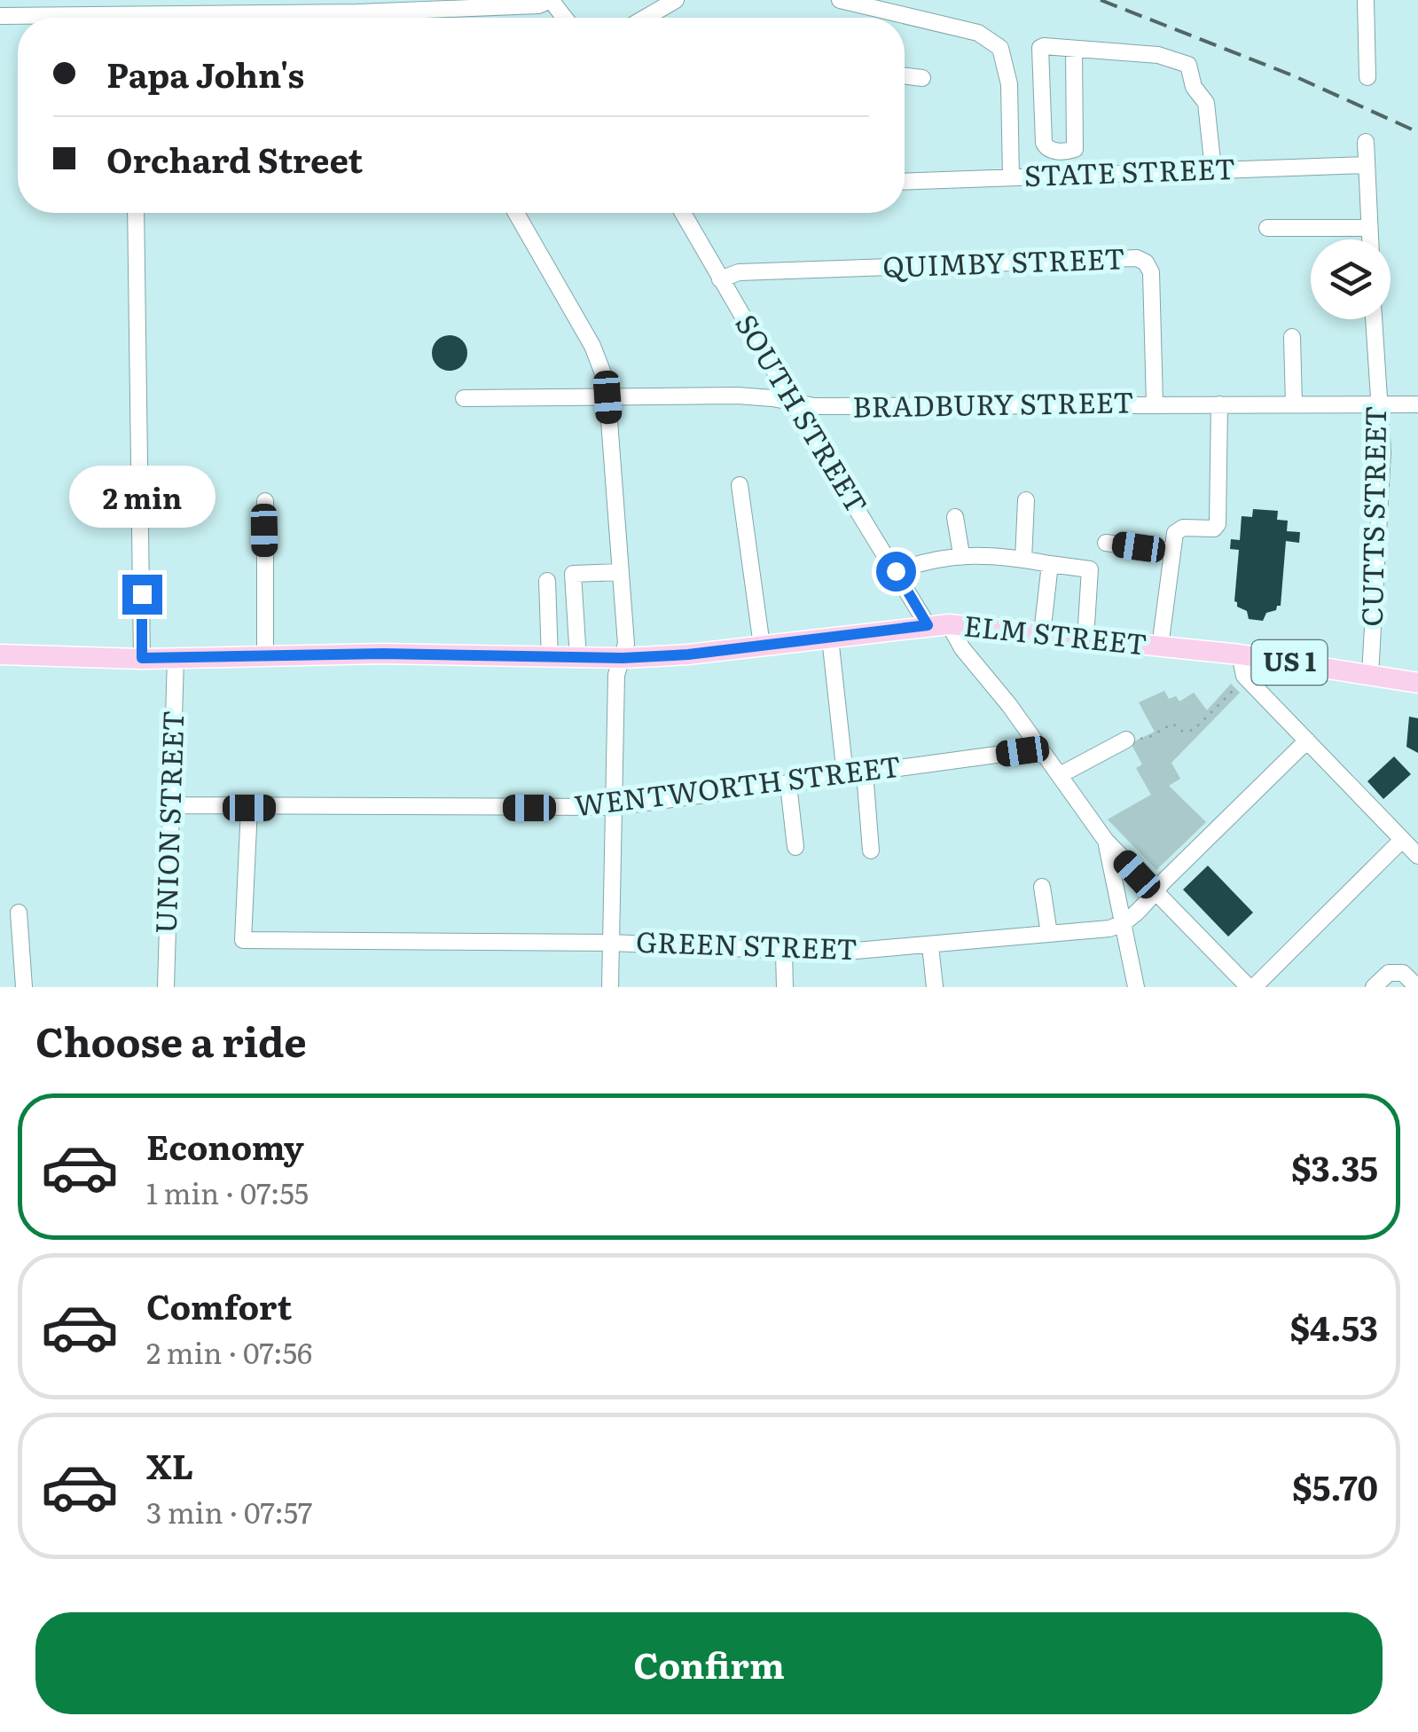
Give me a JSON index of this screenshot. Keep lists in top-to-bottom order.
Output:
{
  "streets": {
    "main road": ["ELM STREET", "US 1"],
    "street": [
      "STATE STREET",
      "QUIMBY STREET",
      "BRADBURY STREET",
      "SOUTH STREET",
      "CUTTS STREET",
      "WENTWORTH STREET",
      "UNION STREET",
      "GREEN STREET"
    ]
  },
  "crossings": [
    ["QUIMBY STREET", "BRADBURY STREET"],
    ["QUIMBY STREET", "SOUTH STREET"],
    ["BRADBURY STREET", "SOUTH STREET"],
    ["BRADBURY STREET", "CUTTS STREET"],
    ["SOUTH STREET", "ELM STREET"],
    ["SOUTH STREET", "WENTWORTH STREET"],
    ["CUTTS STREET", "ELM STREET"],
    ["ELM STREET", "UNION STREET"],
    ["WENTWORTH STREET", "UNION STREET"],
    ["WENTWORTH STREET", "GREEN STREET"]
  ],
  "page": {
    "banner": ["Papa John's", "Orchard Street"],
    "bubble": "2 min",
    "heading": "Choose a ride",
    "list": [
      {
        "name": "Economy",
        "note": "1 min · 07:55",
        "value": "$3.35"
      },
      {
        "name": "Comfort",
        "note": "2 min · 07:56",
        "value": "$4.53"
      },
      {
        "name": "XL",
        "note": "3 min · 07:57",
        "value": "$5.70"
      }
    ],
    "buttons": "Confirm"
  }
}
